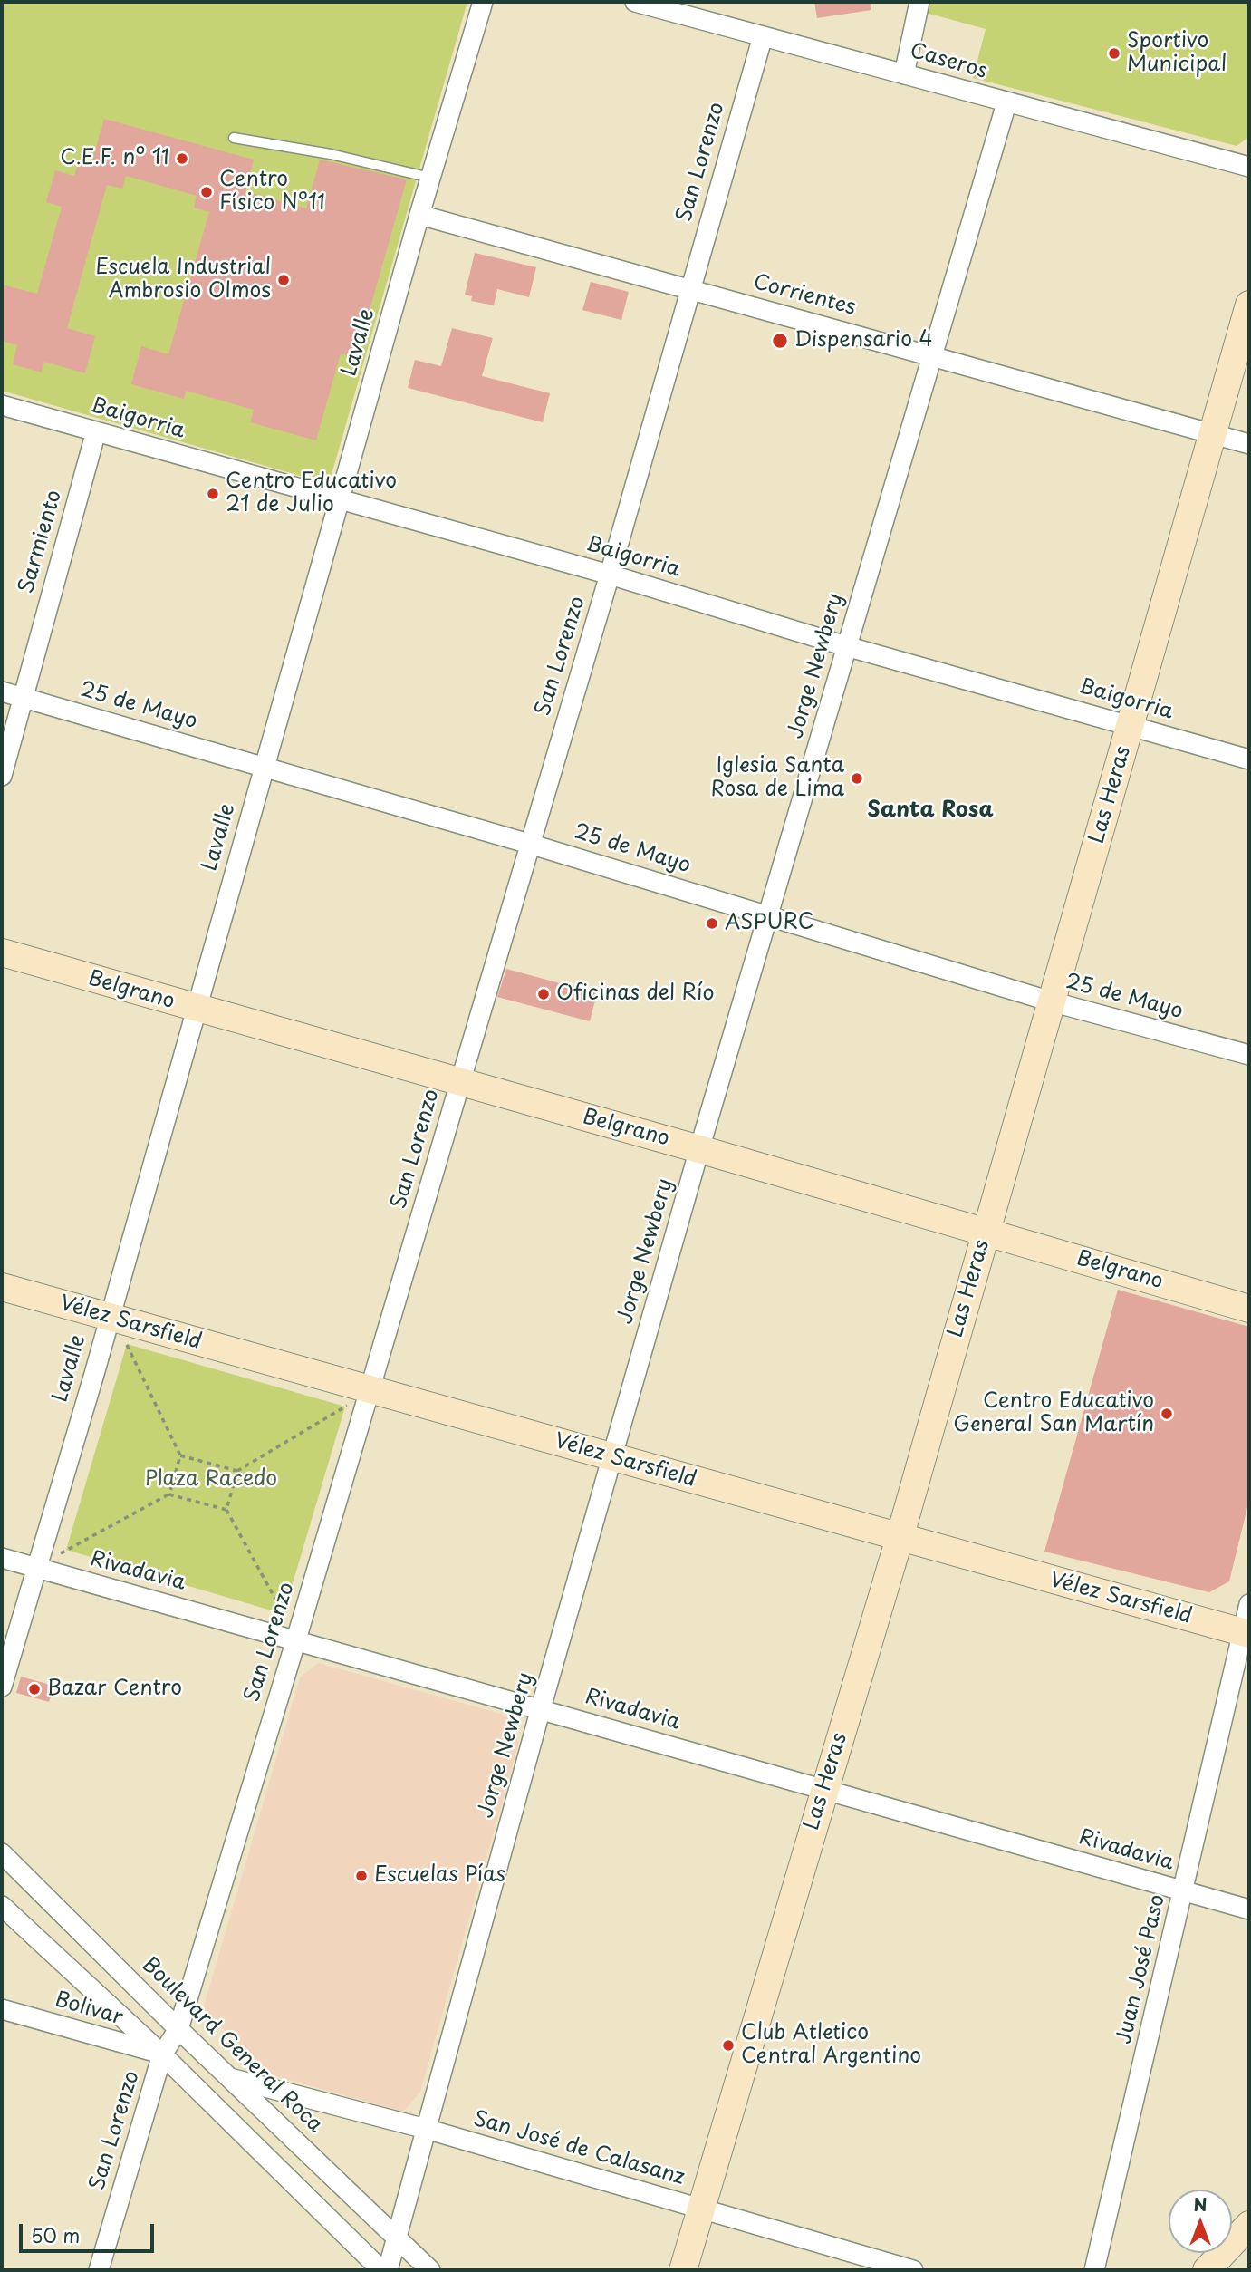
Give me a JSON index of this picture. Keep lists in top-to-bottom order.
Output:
{
  "streets": {
    "main road": ["Las Heras", "Belgrano", "Vélez Sarsfield"],
    "street": [
      "Caseros",
      "San Lorenzo",
      "Corrientes",
      "Lavalle",
      "Baigorria",
      "Sarmiento",
      "Jorge Newbery",
      "25 de Mayo",
      "Rivadavia",
      "Juan José Paso",
      "Bolivar",
      "Boulevard General Roca",
      "San José de Calasanz"
    ]
  },
  "crossings": [
    ["Caseros", "San Lorenzo"],
    ["Caseros", "Jorge Newbery"],
    ["San Lorenzo", "Corrientes"],
    ["San Lorenzo", "Baigorria"],
    ["San Lorenzo", "25 de Mayo"],
    ["San Lorenzo", "Belgrano"],
    ["San Lorenzo", "Vélez Sarsfield"],
    ["San Lorenzo", "Rivadavia"],
    ["San Lorenzo", "Bolivar"],
    ["San Lorenzo", "Boulevard General Roca"],
    ["Corrientes", "Lavalle"],
    ["Corrientes", "Jorge Newbery"],
    ["Corrientes", "Las Heras"],
    ["Lavalle", "Baigorria"],
    ["Lavalle", "25 de Mayo"],
    ["Lavalle", "Belgrano"],
    ["Lavalle", "Vélez Sarsfield"],
    ["Lavalle", "Rivadavia"],
    ["Baigorria", "Sarmiento"],
    ["Baigorria", "Jorge Newbery"],
    ["Baigorria", "Las Heras"],
    ["Sarmiento", "25 de Mayo"],
    ["Jorge Newbery", "25 de Mayo"],
    ["Jorge Newbery", "Belgrano"],
    ["Jorge Newbery", "Vélez Sarsfield"],
    ["Jorge Newbery", "Rivadavia"],
    ["Jorge Newbery", "Boulevard General Roca"],
    ["Jorge Newbery", "San José de Calasanz"],
    ["25 de Mayo", "Las Heras"],
    ["Las Heras", "Belgrano"],
    ["Las Heras", "Vélez Sarsfield"],
    ["Las Heras", "Rivadavia"],
    ["Las Heras", "San José de Calasanz"],
    ["Vélez Sarsfield", "Juan José Paso"],
    ["Rivadavia", "Juan José Paso"],
    ["Boulevard General Roca", "San José de Calasanz"]
  ],
  "districts": ["Santa Rosa"],
  "parks": ["Plaza Racedo"],
  "places": [
    "Sportivo Municipal",
    "C.E.F. nº 11",
    "Centro Físico Nº11",
    "Escuela Industrial Ambrosio Olmos",
    "Dispensario 4",
    "Centro Educativo 21 de Julio",
    "Iglesia Santa Rosa de Lima",
    "ASPURC",
    "Oficinas del Río",
    "Centro Educativo General San Martín",
    "Bazar Centro",
    "Escuelas Pías",
    "Club Atletico Central Argentino"
  ],
  "scale_bar": "50 m",
  "north": "top"
}
